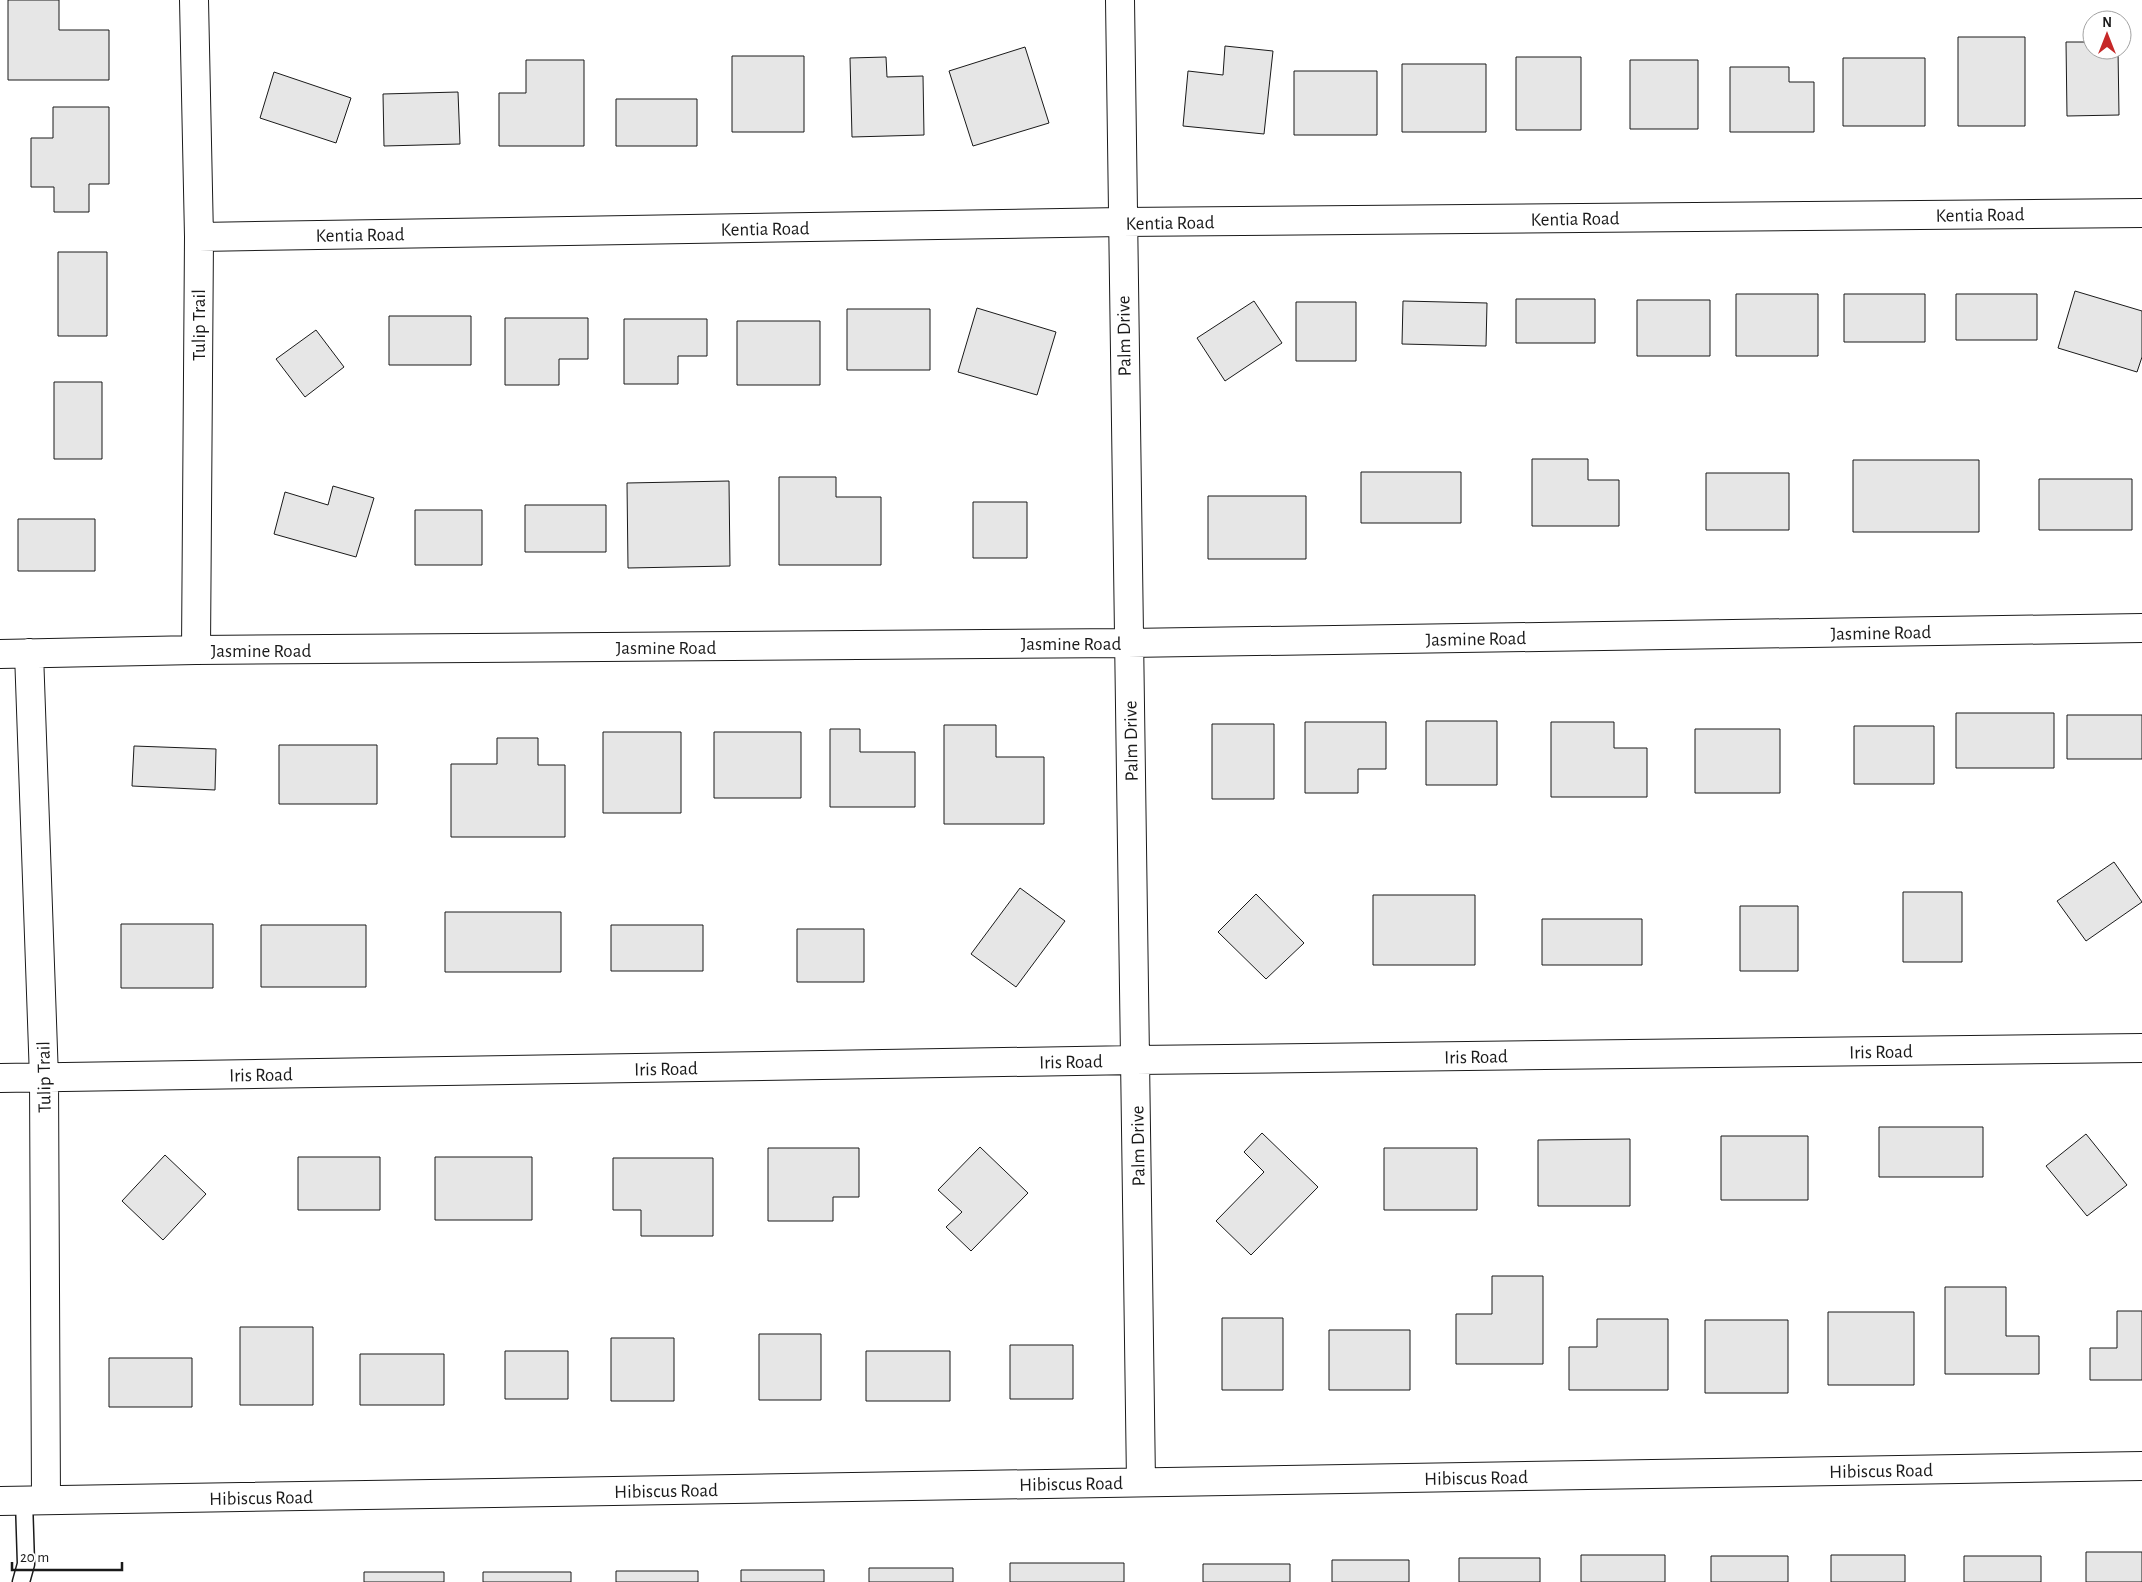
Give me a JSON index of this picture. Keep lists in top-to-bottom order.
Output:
{
  "streets": {
    "street": [
      "Kentia Road",
      "Tulip Trail",
      "Palm Drive",
      "Jasmine Road",
      "Iris Road",
      "Hibiscus Road"
    ]
  },
  "crossings": [
    ["Kentia Road", "Tulip Trail"],
    ["Kentia Road", "Palm Drive"],
    ["Tulip Trail", "Jasmine Road"],
    ["Tulip Trail", "Iris Road"],
    ["Tulip Trail", "Hibiscus Road"],
    ["Palm Drive", "Jasmine Road"],
    ["Palm Drive", "Iris Road"],
    ["Palm Drive", "Hibiscus Road"]
  ],
  "scale_bar": "20 m",
  "north": "top"
}
